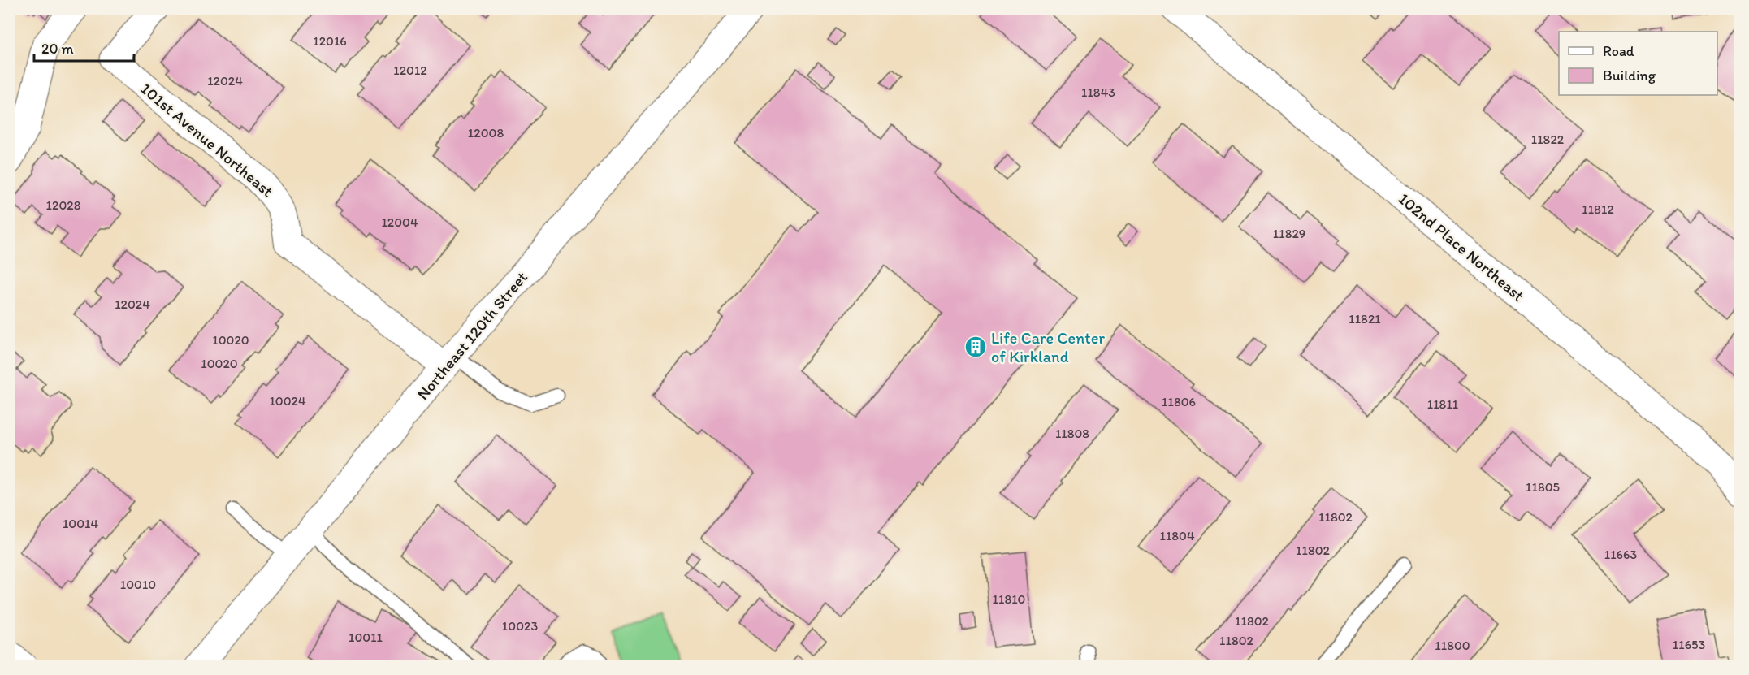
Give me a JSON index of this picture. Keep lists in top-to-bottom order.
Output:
{
  "streets": {
    "street": ["101st Avenue Northeast", "102nd Place Northeast", "Northeast 120th Street"]
  },
  "crossings": [
    ["101st Avenue Northeast", "Northeast 120th Street"]
  ],
  "places": {
    "building": ["Life Care Center of Kirkland"]
  },
  "house_numbers": [
    "12016",
    "12012",
    "12024",
    "11843",
    "12008",
    "11822",
    "12028",
    "11812",
    "12004",
    "11829",
    "12024",
    "11821",
    "10020",
    "10020",
    "10024",
    "11806",
    "11811",
    "11808",
    "11805",
    "11802",
    "10014",
    "11804",
    "11802",
    "11663",
    "10010",
    "11810",
    "11802",
    "10023",
    "10011",
    "11802",
    "11653",
    "11800"
  ],
  "legend": ["Road", "Building"],
  "scale_bar": "20 m"
}
